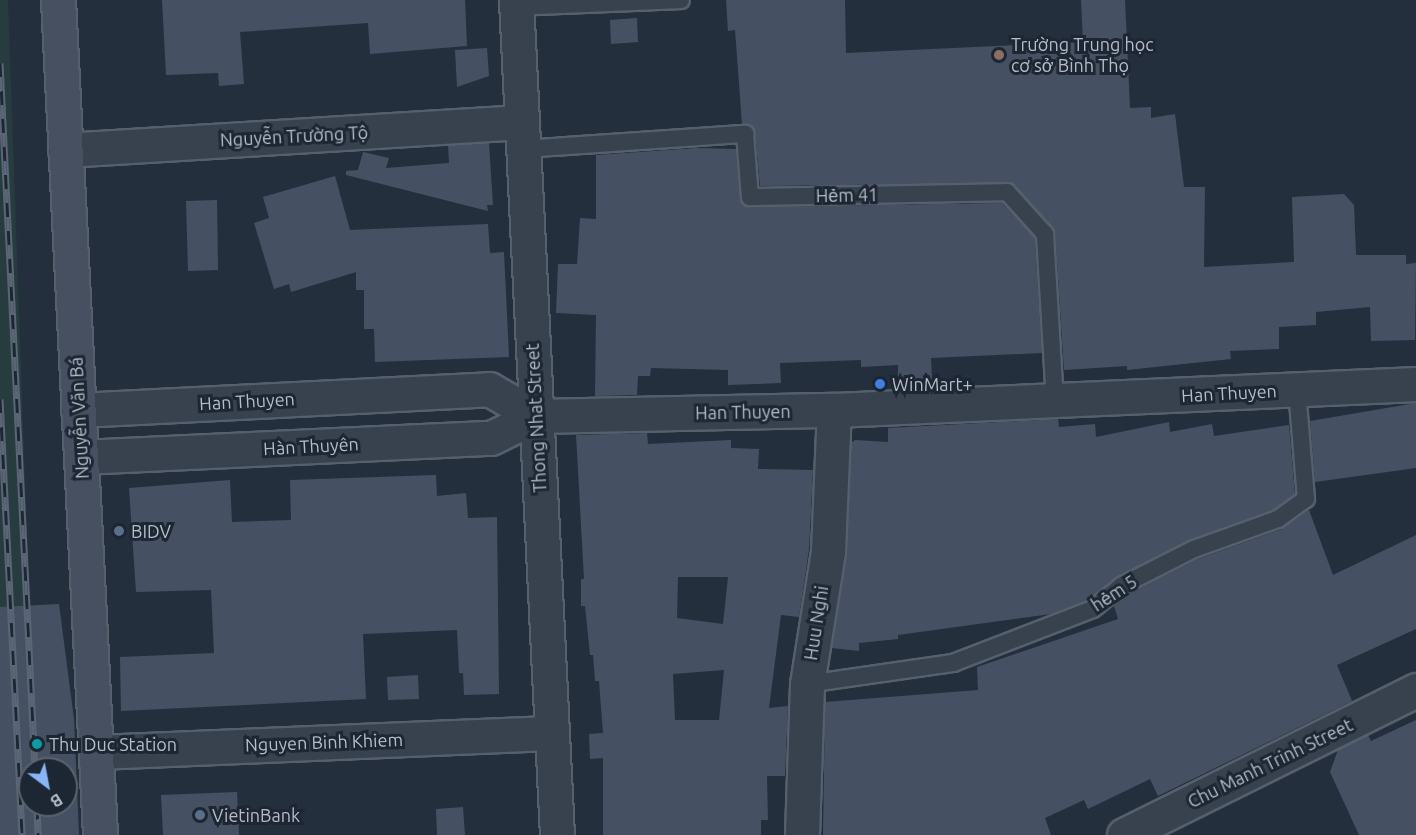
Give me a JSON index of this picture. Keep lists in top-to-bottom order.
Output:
{
  "streets": {
    "main road": ["Nguyễn Văn Bá"],
    "street": [
      "Nguyễn Trường Tộ",
      "Han Thuyen",
      "Thong Nhat Street",
      "Hàn Thuyên",
      "Huu Nghi",
      "Nguyen Binh Khiem",
      "Chu Manh Trinh Street"
    ],
    "lane": ["Hẻm 41", "hẻm 5"]
  },
  "crossings": [
    ["Nguyễn Trường Tộ", "Hẻm 41"],
    ["Nguyễn Trường Tộ", "Nguyễn Văn Bá"],
    ["Nguyễn Trường Tộ", "Thong Nhat Street"],
    ["Hẻm 41", "Han Thuyen"],
    ["Hẻm 41", "Thong Nhat Street"],
    ["Han Thuyen", "Nguyễn Văn Bá"],
    ["Han Thuyen", "Thong Nhat Street"],
    ["Han Thuyen", "Hàn Thuyên"],
    ["Han Thuyen", "hẻm 5"],
    ["Han Thuyen", "Huu Nghi"],
    ["Nguyễn Văn Bá", "Hàn Thuyên"],
    ["Nguyễn Văn Bá", "Nguyen Binh Khiem"],
    ["Thong Nhat Street", "Hàn Thuyên"],
    ["Thong Nhat Street", "Nguyen Binh Khiem"],
    ["hẻm 5", "Huu Nghi"]
  ],
  "places": [
    "Trường Trung học cơ sở Bình Thọ",
    "WinMart+",
    "BIDV",
    "Thu Duc Station",
    "VietinBank"
  ],
  "north": "bottom right"
}
